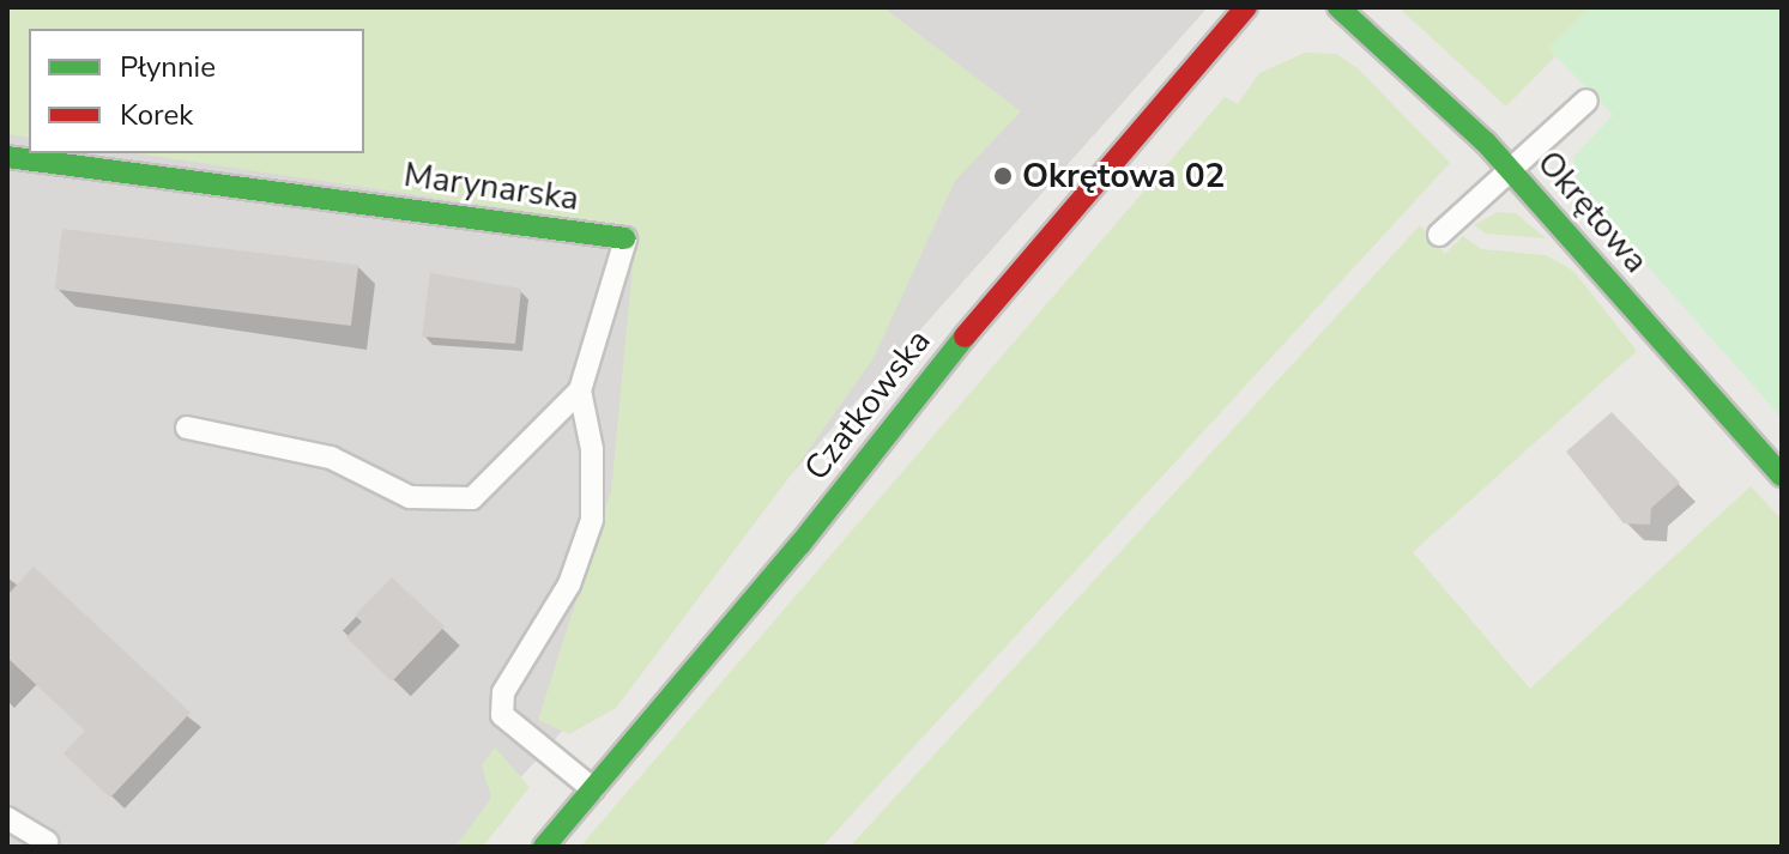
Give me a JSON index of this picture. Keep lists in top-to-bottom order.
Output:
{
  "streets": {
    "street": ["Marynarska", "Okrętowa", "Czatkowska"]
  },
  "places": ["Okrętowa 02"],
  "legend": ["Płynnie", "Korek"]
}
